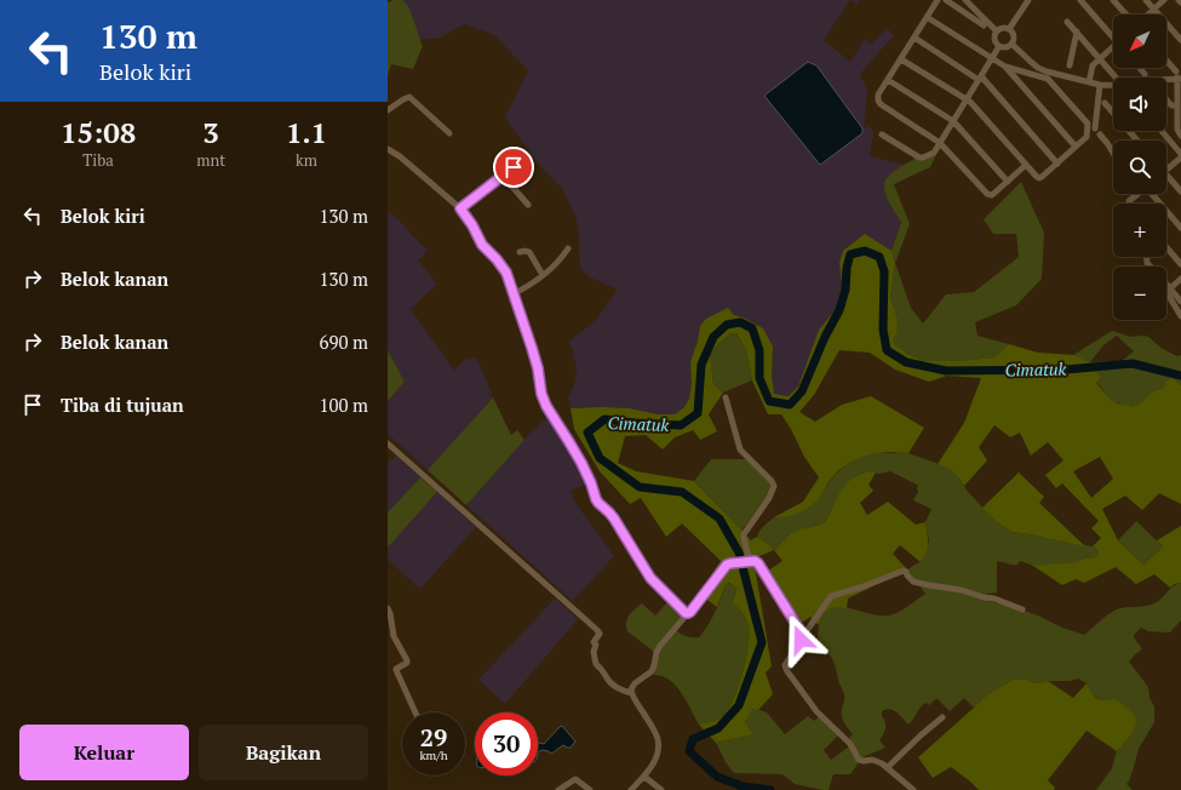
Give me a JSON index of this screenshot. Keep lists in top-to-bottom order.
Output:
{
  "water": ["Cimatuk"],
  "north": "bottom left",
  "page": {
    "turn": ["130 m", "Belok kiri"],
    "map_buttons": ["+", "−"],
    "eta": [
      "15:08",
      "Tiba",
      "3",
      "mnt",
      "1.1",
      "km"
    ],
    "list": [
      {
        "name": "Belok kiri",
        "value": "130 m"
      },
      {
        "name": "Belok kanan",
        "value": "130 m"
      },
      {
        "name": "Belok kanan",
        "value": "690 m"
      },
      {
        "name": "Tiba di tujuan",
        "value": "100 m"
      }
    ],
    "speed": "29 km/h",
    "limit": "30",
    "buttons": ["Keluar", "Bagikan"]
  }
}
